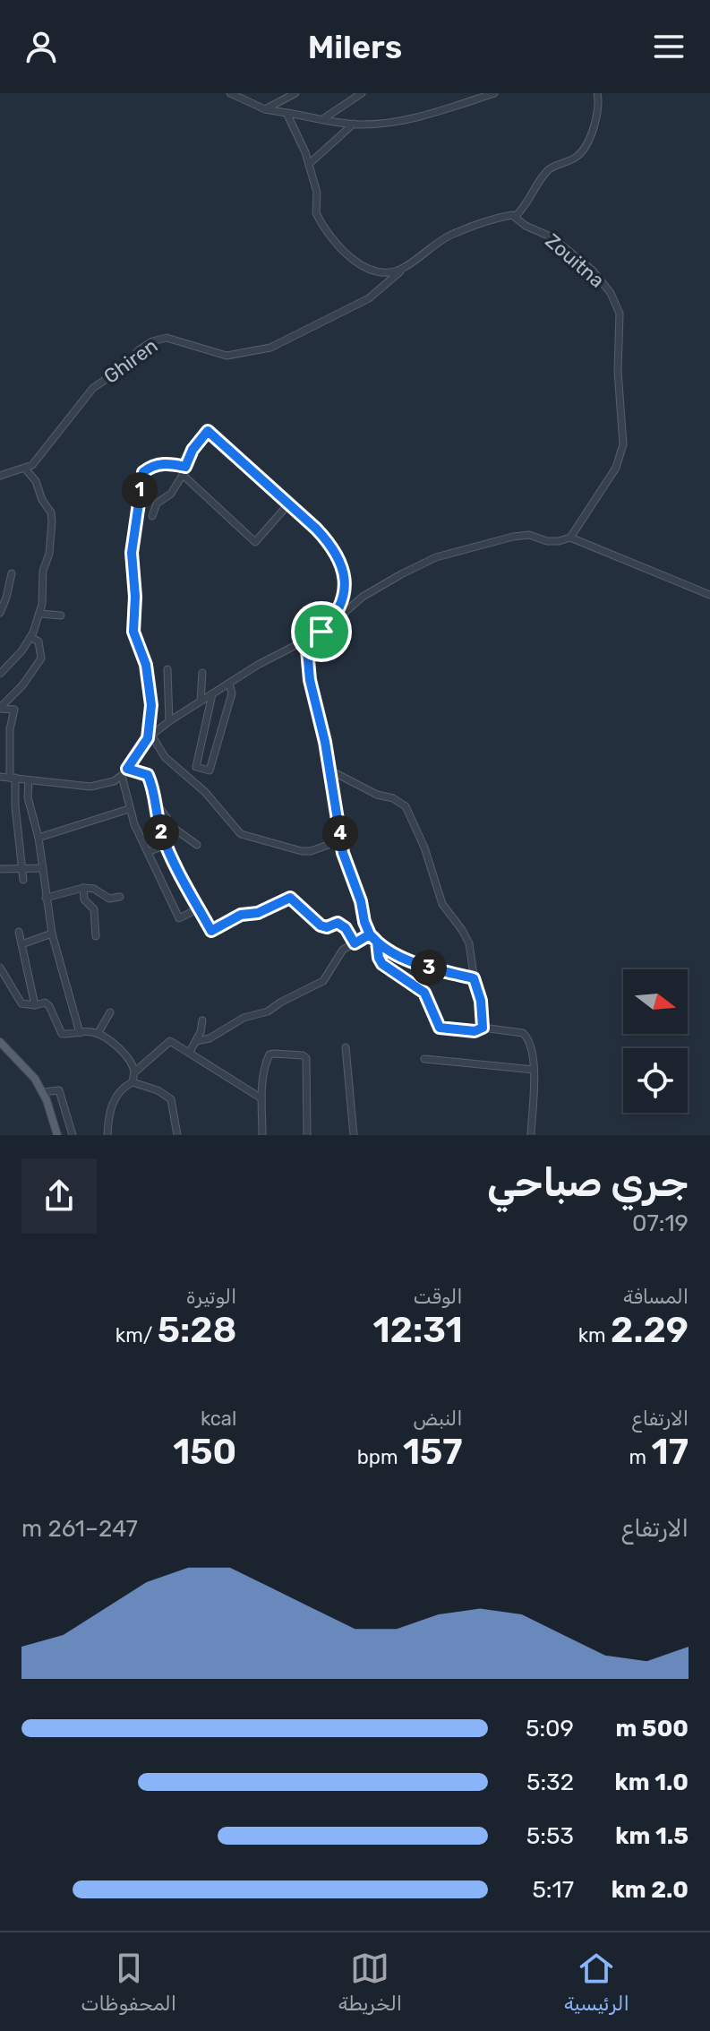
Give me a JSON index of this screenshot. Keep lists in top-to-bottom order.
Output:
{
  "streets": {
    "street": ["Zouitna", "Ghiren"]
  },
  "north": "right",
  "page": {
    "header": "Milers",
    "pins": [
      "1",
      "2",
      "4",
      "3"
    ],
    "heading": ["جري صباحي", "07:19"],
    "stats": [
      ["المسافة", "2.29 km"],
      ["الوقت", "12:31"],
      ["الوتيرة", "5:28 /km"],
      ["الارتفاع", "17 m"],
      ["النبض", "157 bpm"],
      ["kcal", "150"]
    ],
    "chart": ["الارتفاع", "247–261 m"],
    "list": [
      {
        "name": "500 m",
        "note": "5:09"
      },
      {
        "name": "1.0 km",
        "note": "5:32"
      },
      {
        "name": "1.5 km",
        "note": "5:53"
      },
      {
        "name": "2.0 km",
        "note": "5:17"
      }
    ],
    "tabs": ["الرئيسية", "الخريطة", "المحفوظات"]
  }
}
